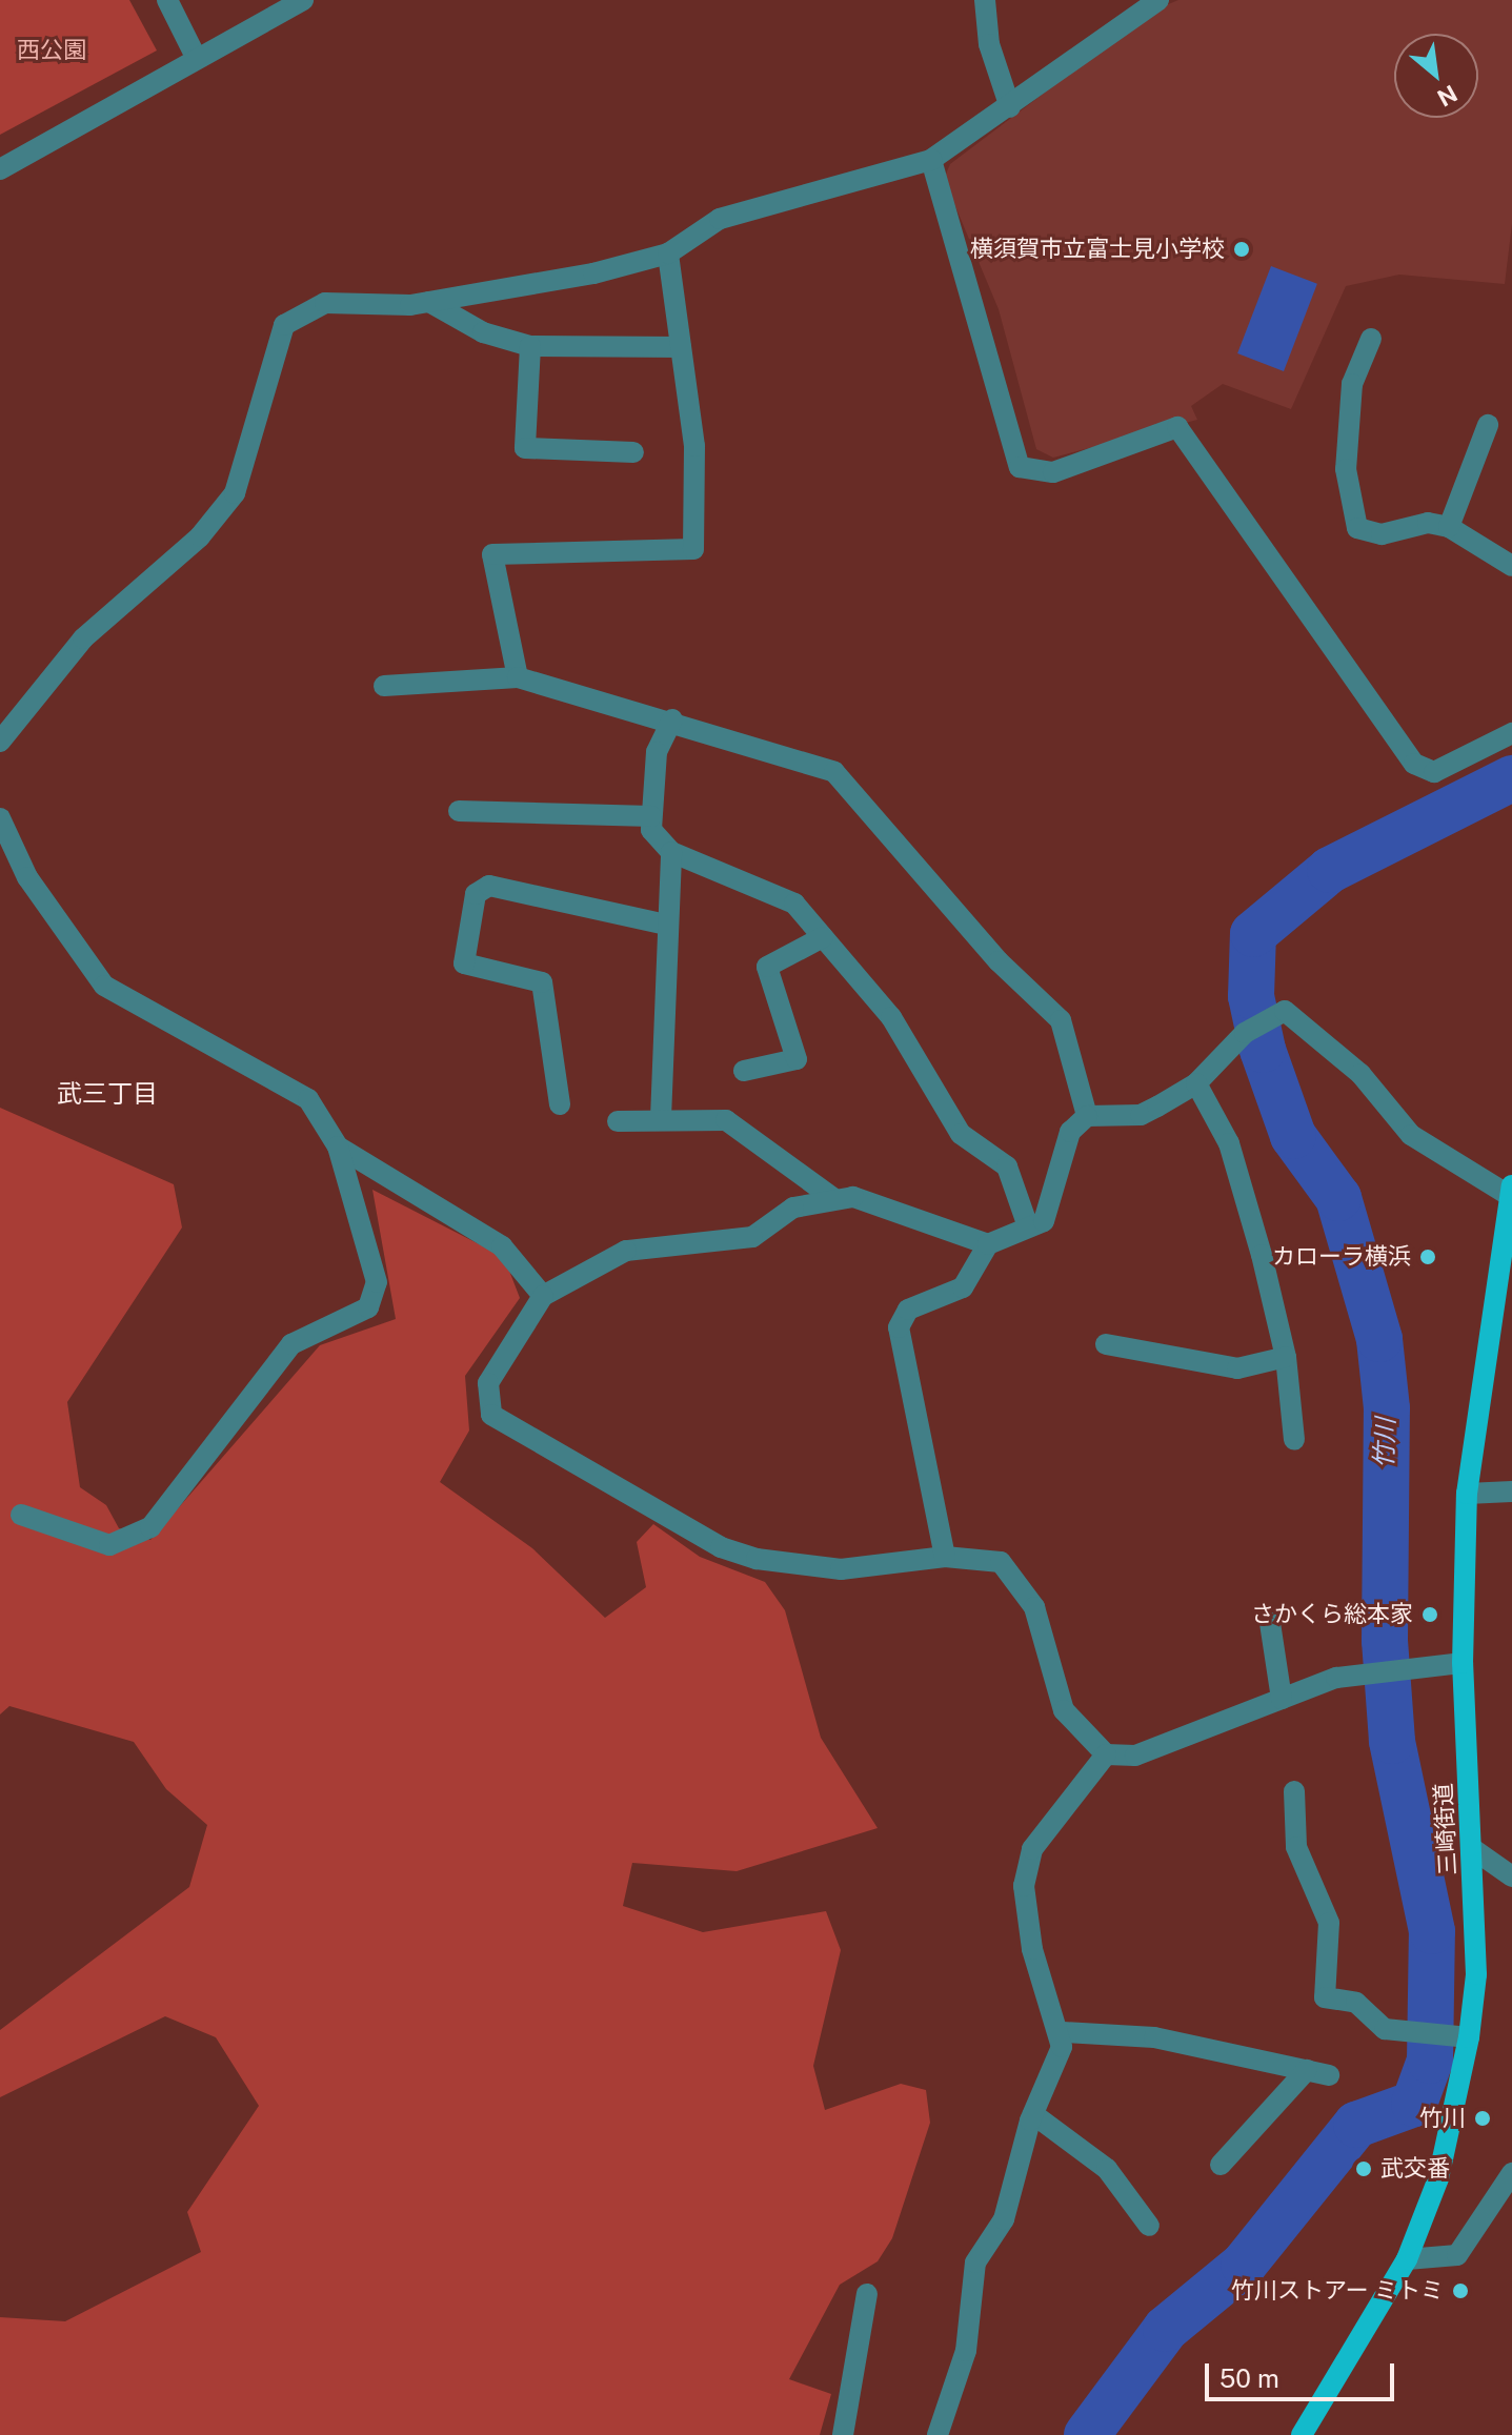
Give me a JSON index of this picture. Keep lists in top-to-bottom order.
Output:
{
  "streets": {
    "main road": ["三崎街道"]
  },
  "districts": ["武三丁目"],
  "water": ["竹川"],
  "parks": ["西公園"],
  "places": [
    "横須賀市立富士見小学校",
    "カローラ横浜",
    "さかくら総本家",
    "竹川",
    "武交番",
    "竹川ストアー ミトミ"
  ],
  "scale_bar": "50 m",
  "north": "bottom right"
}
